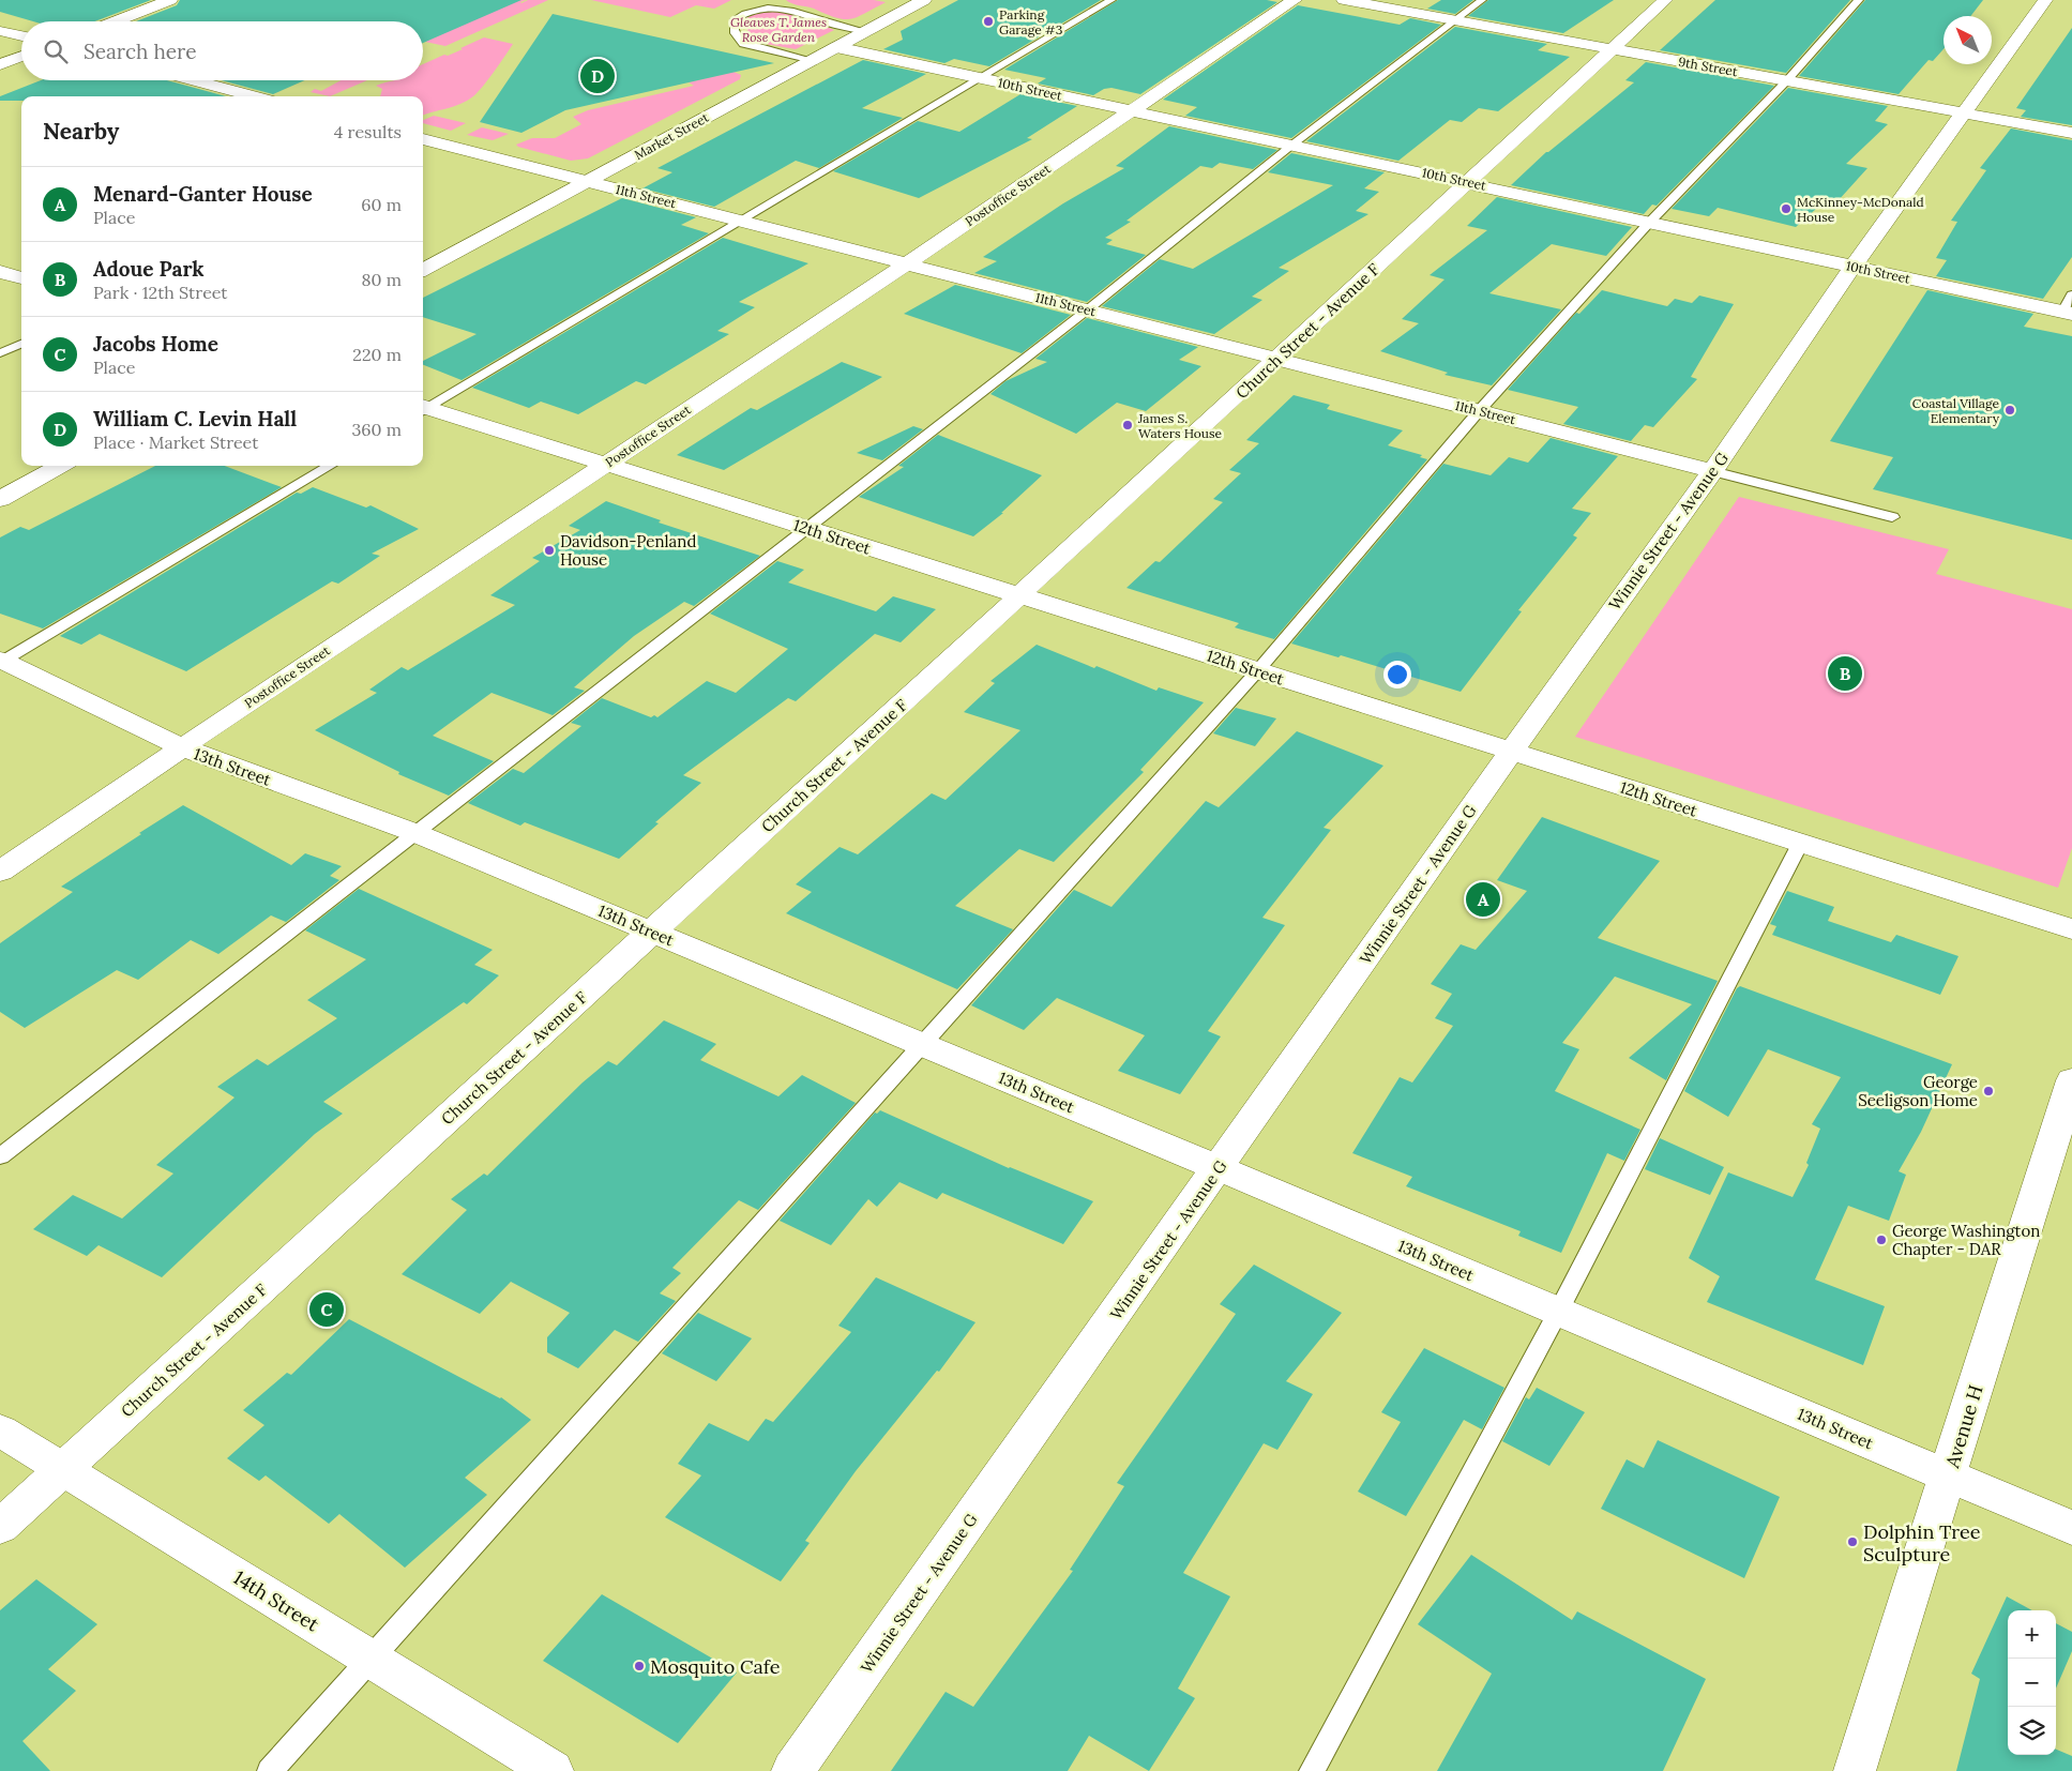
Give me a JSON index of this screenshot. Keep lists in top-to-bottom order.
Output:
{
  "streets": {
    "street": [
      "9th Street",
      "10th Street",
      "Market Street",
      "Postoffice Street",
      "11th Street",
      "Church Street - Avenue F",
      "Winnie Street - Avenue G",
      "12th Street",
      "13th Street",
      "Avenue H",
      "14th Street"
    ]
  },
  "crossings": [
    ["9th Street", "Church Street - Avenue F"],
    ["9th Street", "Winnie Street - Avenue G"],
    ["10th Street", "Market Street"],
    ["10th Street", "Postoffice Street"],
    ["10th Street", "Church Street - Avenue F"],
    ["10th Street", "Winnie Street - Avenue G"],
    ["Market Street", "11th Street"],
    ["Postoffice Street", "11th Street"],
    ["Postoffice Street", "12th Street"],
    ["Postoffice Street", "13th Street"],
    ["11th Street", "Church Street - Avenue F"],
    ["11th Street", "Winnie Street - Avenue G"],
    ["Church Street - Avenue F", "12th Street"],
    ["Church Street - Avenue F", "13th Street"],
    ["Church Street - Avenue F", "14th Street"],
    ["Winnie Street - Avenue G", "12th Street"],
    ["Winnie Street - Avenue G", "13th Street"],
    ["13th Street", "Avenue H"]
  ],
  "parks": ["Gleaves T. James Rose Garden"],
  "places": [
    "Parking Garage #3",
    "McKinney-McDonald House",
    "Coastal Village Elementary",
    "James S. Waters House",
    "Davidson-Penland House",
    "George Seeligson Home",
    "George Washington Chapter - DAR",
    "Dolphin Tree Sculpture",
    "Mosquito Cafe"
  ],
  "north": "top left",
  "page": {
    "search": "Search here",
    "pins": [
      "D",
      "B",
      "A",
      "C"
    ],
    "heading": ["Nearby", "4 results"],
    "list": [
      {
        "mark": "A",
        "name": "Menard-Ganter House",
        "note": "Place",
        "value": "60 m"
      },
      {
        "mark": "B",
        "name": "Adoue Park",
        "note": "Park · 12th Street",
        "value": "80 m"
      },
      {
        "mark": "C",
        "name": "Jacobs Home",
        "note": "Place",
        "value": "220 m"
      },
      {
        "mark": "D",
        "name": "William C. Levin Hall",
        "note": "Place · Market Street",
        "value": "360 m"
      }
    ],
    "map_buttons": ["+", "−"]
  }
}
